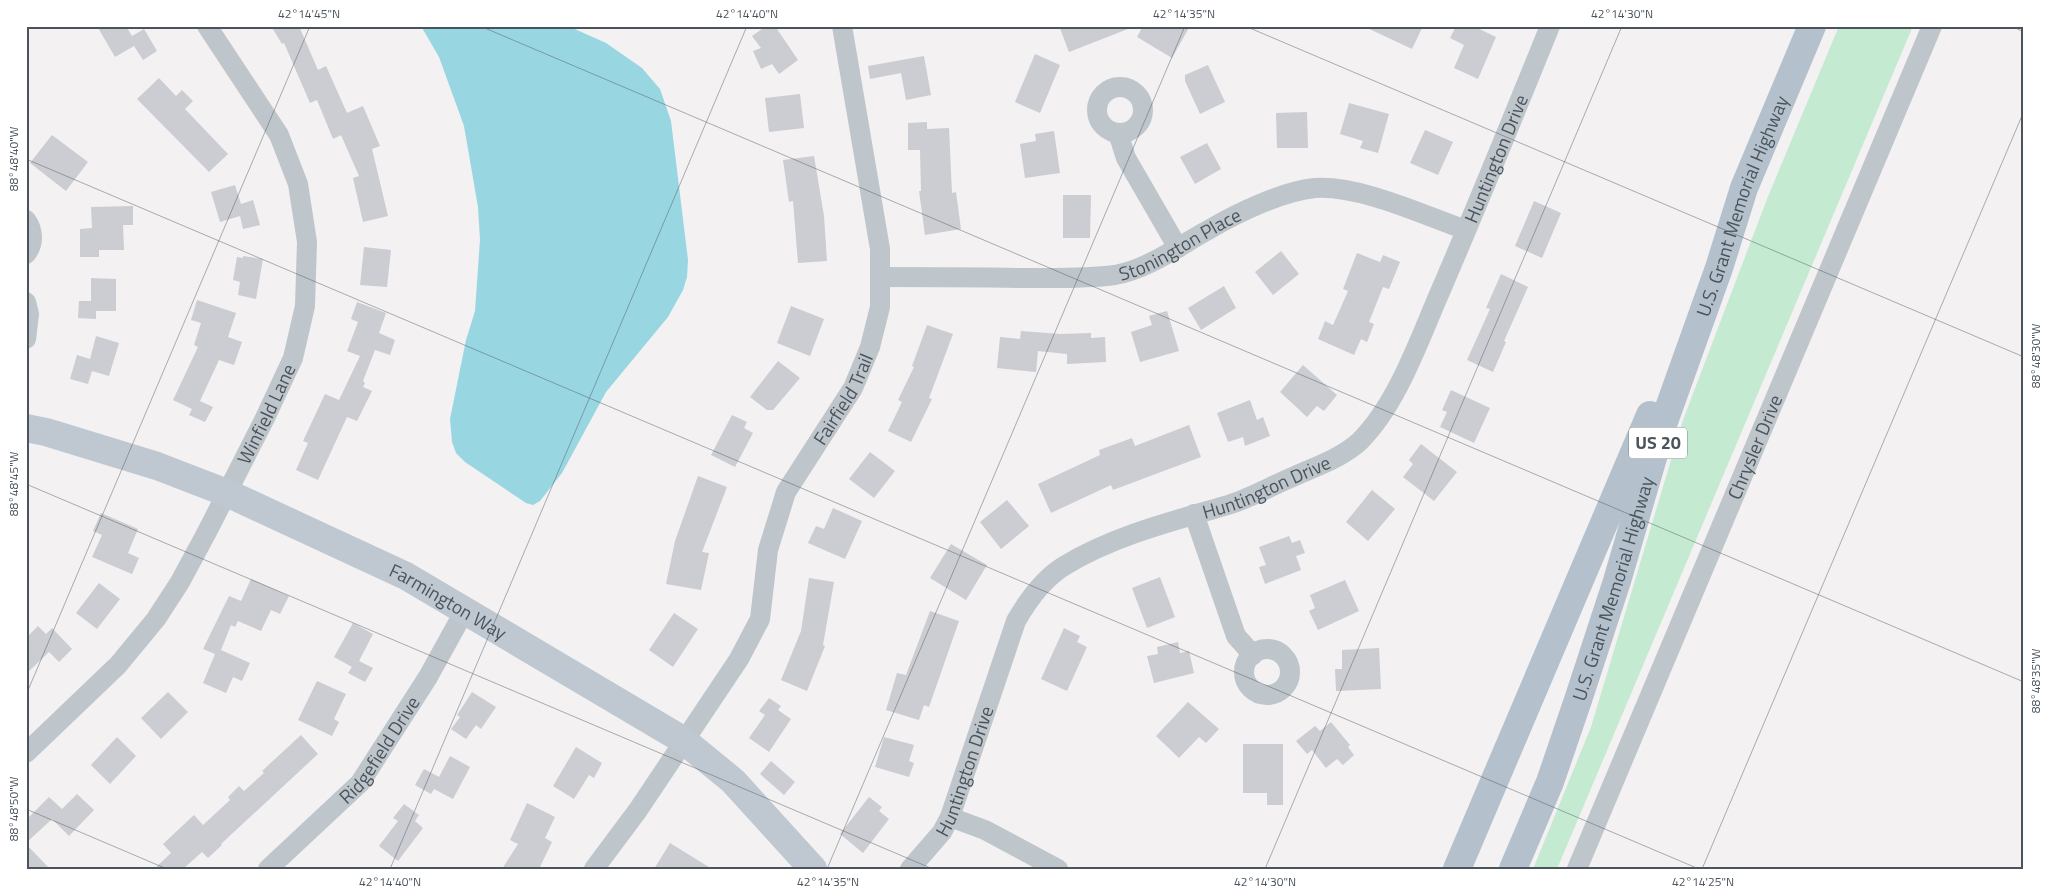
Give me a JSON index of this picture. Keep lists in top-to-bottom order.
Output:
{
  "streets": {
    "main road": ["U.S. Grant Memorial Highway", "US 20"],
    "street": [
      "Huntington Drive",
      "Stonington Place",
      "Fairfield Trail",
      "Winfield Lane",
      "Chrysler Drive",
      "Farmington Way",
      "Ridgefield Drive"
    ]
  },
  "crossings": [
    ["Huntington Drive", "Stonington Place"],
    ["Stonington Place", "Fairfield Trail"],
    ["Fairfield Trail", "Farmington Way"],
    ["Winfield Lane", "Farmington Way"],
    ["Farmington Way", "Ridgefield Drive"]
  ],
  "coordinates": [
    "42°14'45\"N",
    "42°14'40\"N",
    "42°14'35\"N",
    "42°14'30\"N",
    "88°48'40\"W",
    "88°48'30\"W",
    "88°48'45\"W",
    "88°48'35\"W",
    "88°48'50\"W",
    "42°14'25\"N"
  ]
}
